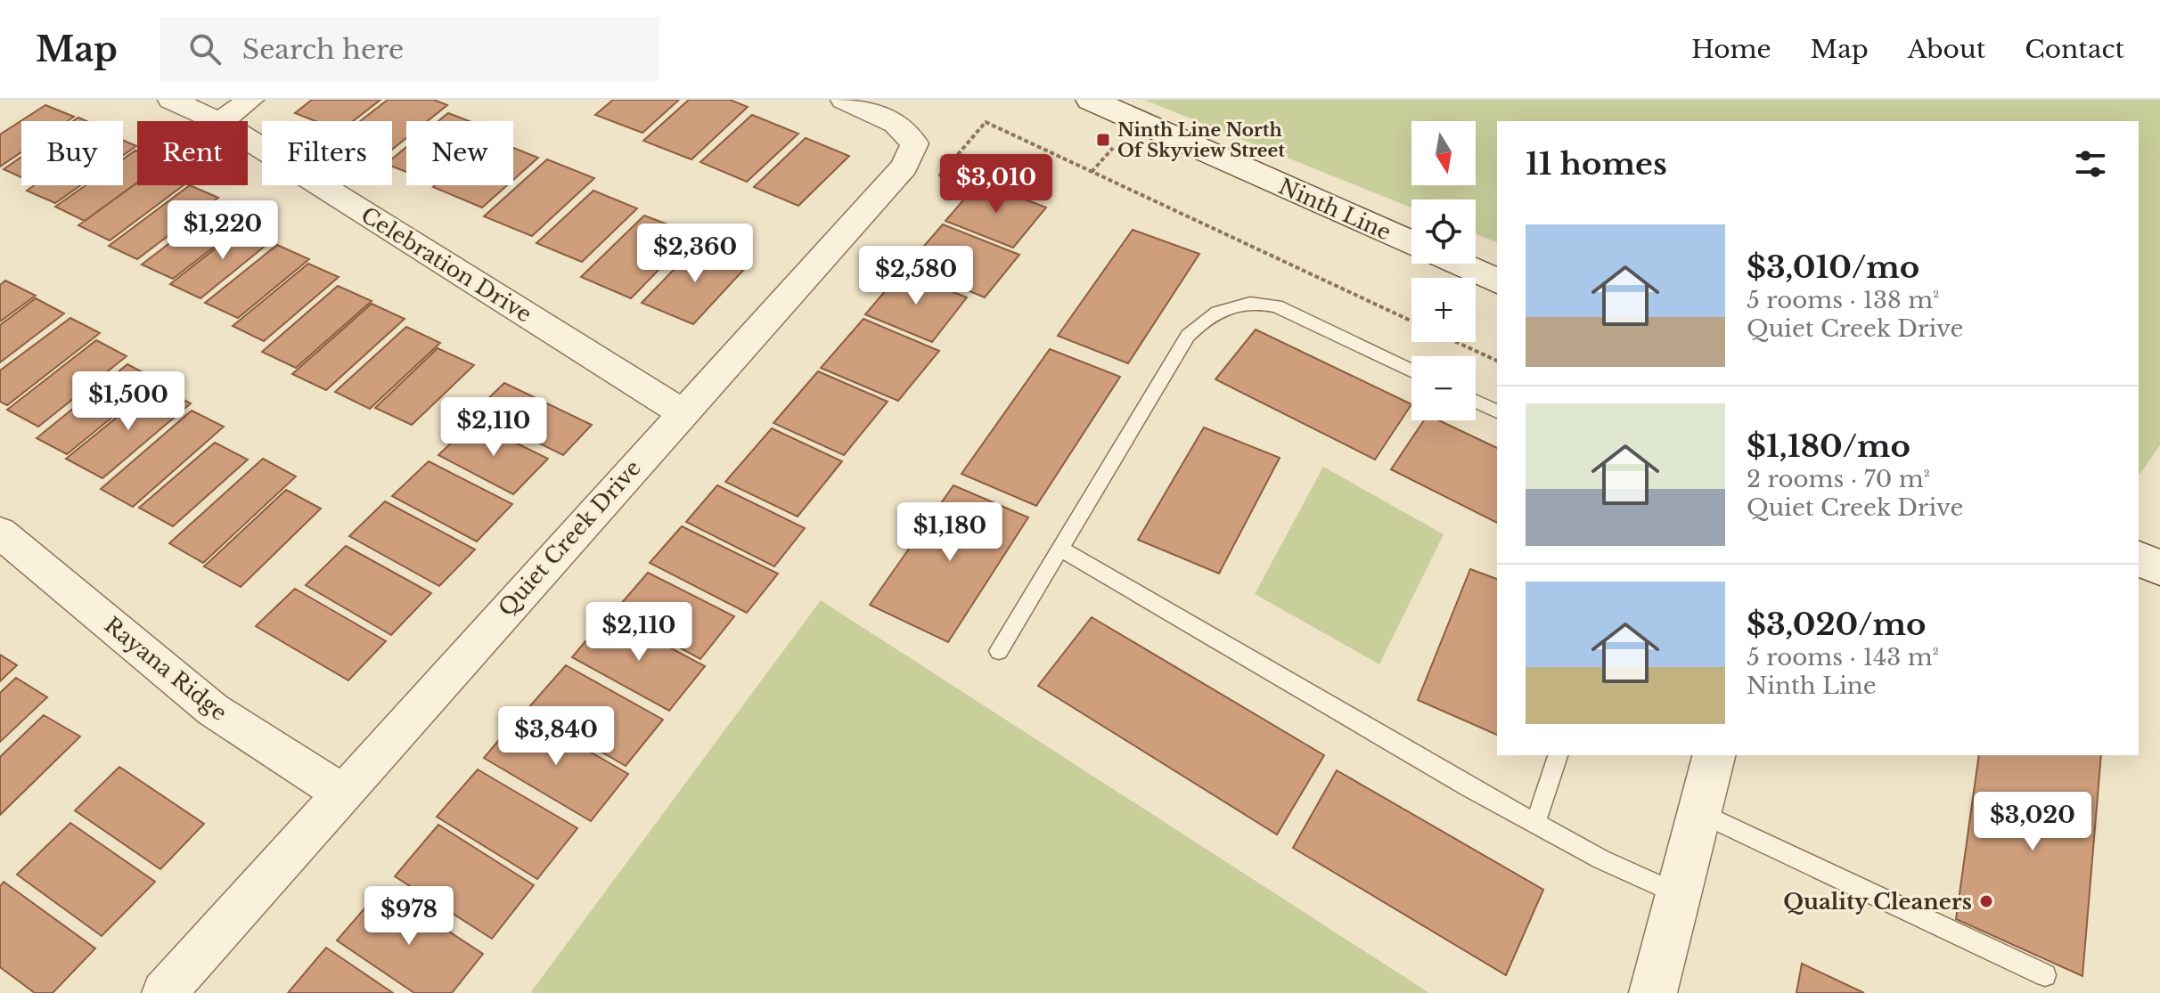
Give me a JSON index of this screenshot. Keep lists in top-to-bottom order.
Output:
{
  "streets": {
    "main road": ["Ninth Line"],
    "street": ["Celebration Drive", "Quiet Creek Drive", "Rayana Ridge"]
  },
  "crossings": [
    ["Celebration Drive", "Quiet Creek Drive"],
    ["Quiet Creek Drive", "Rayana Ridge"]
  ],
  "places": {
    "transit": ["Ninth Line North Of Skyview Street"],
    "other": ["Quality Cleaners"]
  },
  "north": "bottom",
  "page": {
    "header": "Map",
    "search": "Search here",
    "nav": [
      "Home",
      "Map",
      "About",
      "Contact"
    ],
    "map_buttons": ["+", "−"],
    "chip": [
      "Buy",
      "Rent",
      "Filters",
      "New"
    ],
    "heading": "11 homes",
    "price": [
      "$3,010",
      "$1,220",
      "$2,360",
      "$2,580",
      "$1,500",
      "$2,110",
      "$1,180",
      "$2,110",
      "$3,840",
      "$3,020",
      "$978"
    ],
    "list": [
      {
        "name": "$3,010/mo",
        "note": "5 rooms · 138 m² · Quiet Creek Drive"
      },
      {
        "name": "$1,180/mo",
        "note": "2 rooms · 70 m² · Quiet Creek Drive"
      },
      {
        "name": "$3,020/mo",
        "note": "5 rooms · 143 m² · Ninth Line"
      }
    ]
  }
}
